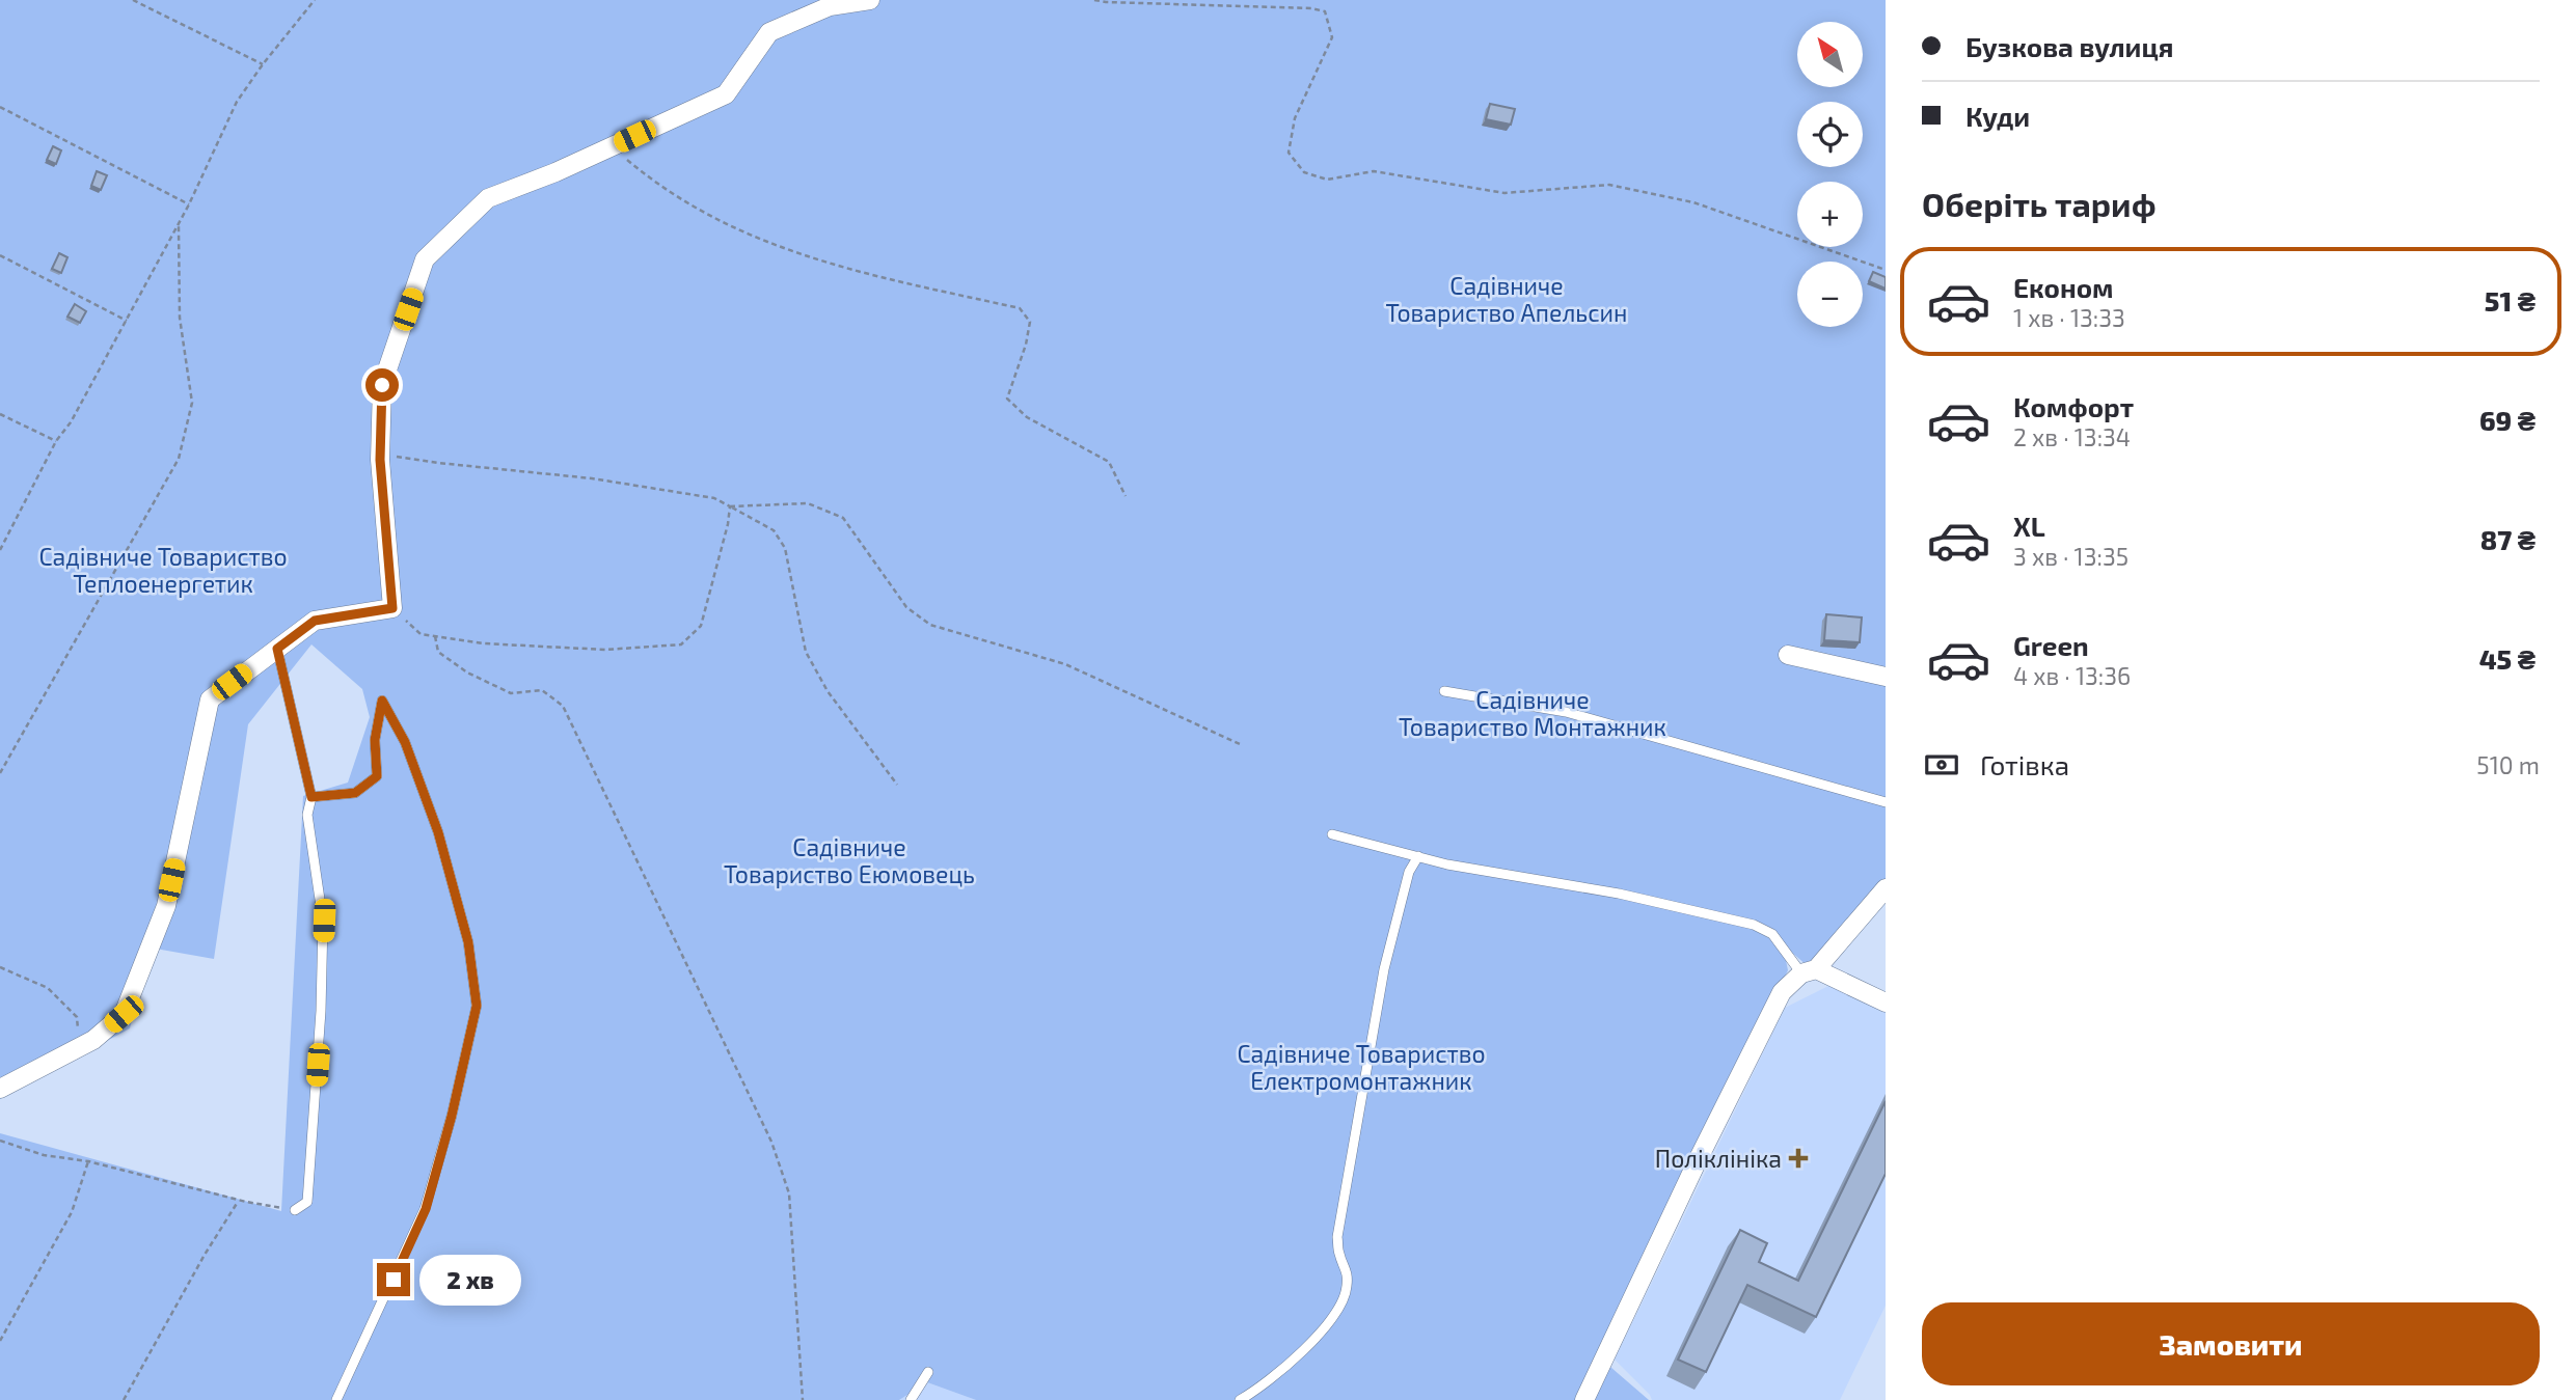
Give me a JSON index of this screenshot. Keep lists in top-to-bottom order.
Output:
{
  "parks": [
    "Садівниче Товариство Апельсин",
    "Садівниче Товариство Теплоенергетик",
    "Садівниче Товариство Монтажник",
    "Садівниче Товариство Еюмовець",
    "Садівниче Товариство Електромонтажник"
  ],
  "places": {
    "health": ["Поліклініка"]
  },
  "north": "top left",
  "page": {
    "banner": ["Бузкова вулиця", "Куди"],
    "map_buttons": ["+", "−"],
    "heading": "Оберіть тариф",
    "list": [
      {
        "name": "Економ",
        "note": "1 хв · 13:33",
        "value": "51 ₴"
      },
      {
        "name": "Комфорт",
        "note": "2 хв · 13:34",
        "value": "69 ₴"
      },
      {
        "name": "XL",
        "note": "3 хв · 13:35",
        "value": "87 ₴"
      },
      {
        "name": "Green",
        "note": "4 хв · 13:36",
        "value": "45 ₴"
      }
    ],
    "pay": ["Готівка", "510 m"],
    "bubble": "2 хв",
    "buttons": "Замовити"
  }
}
